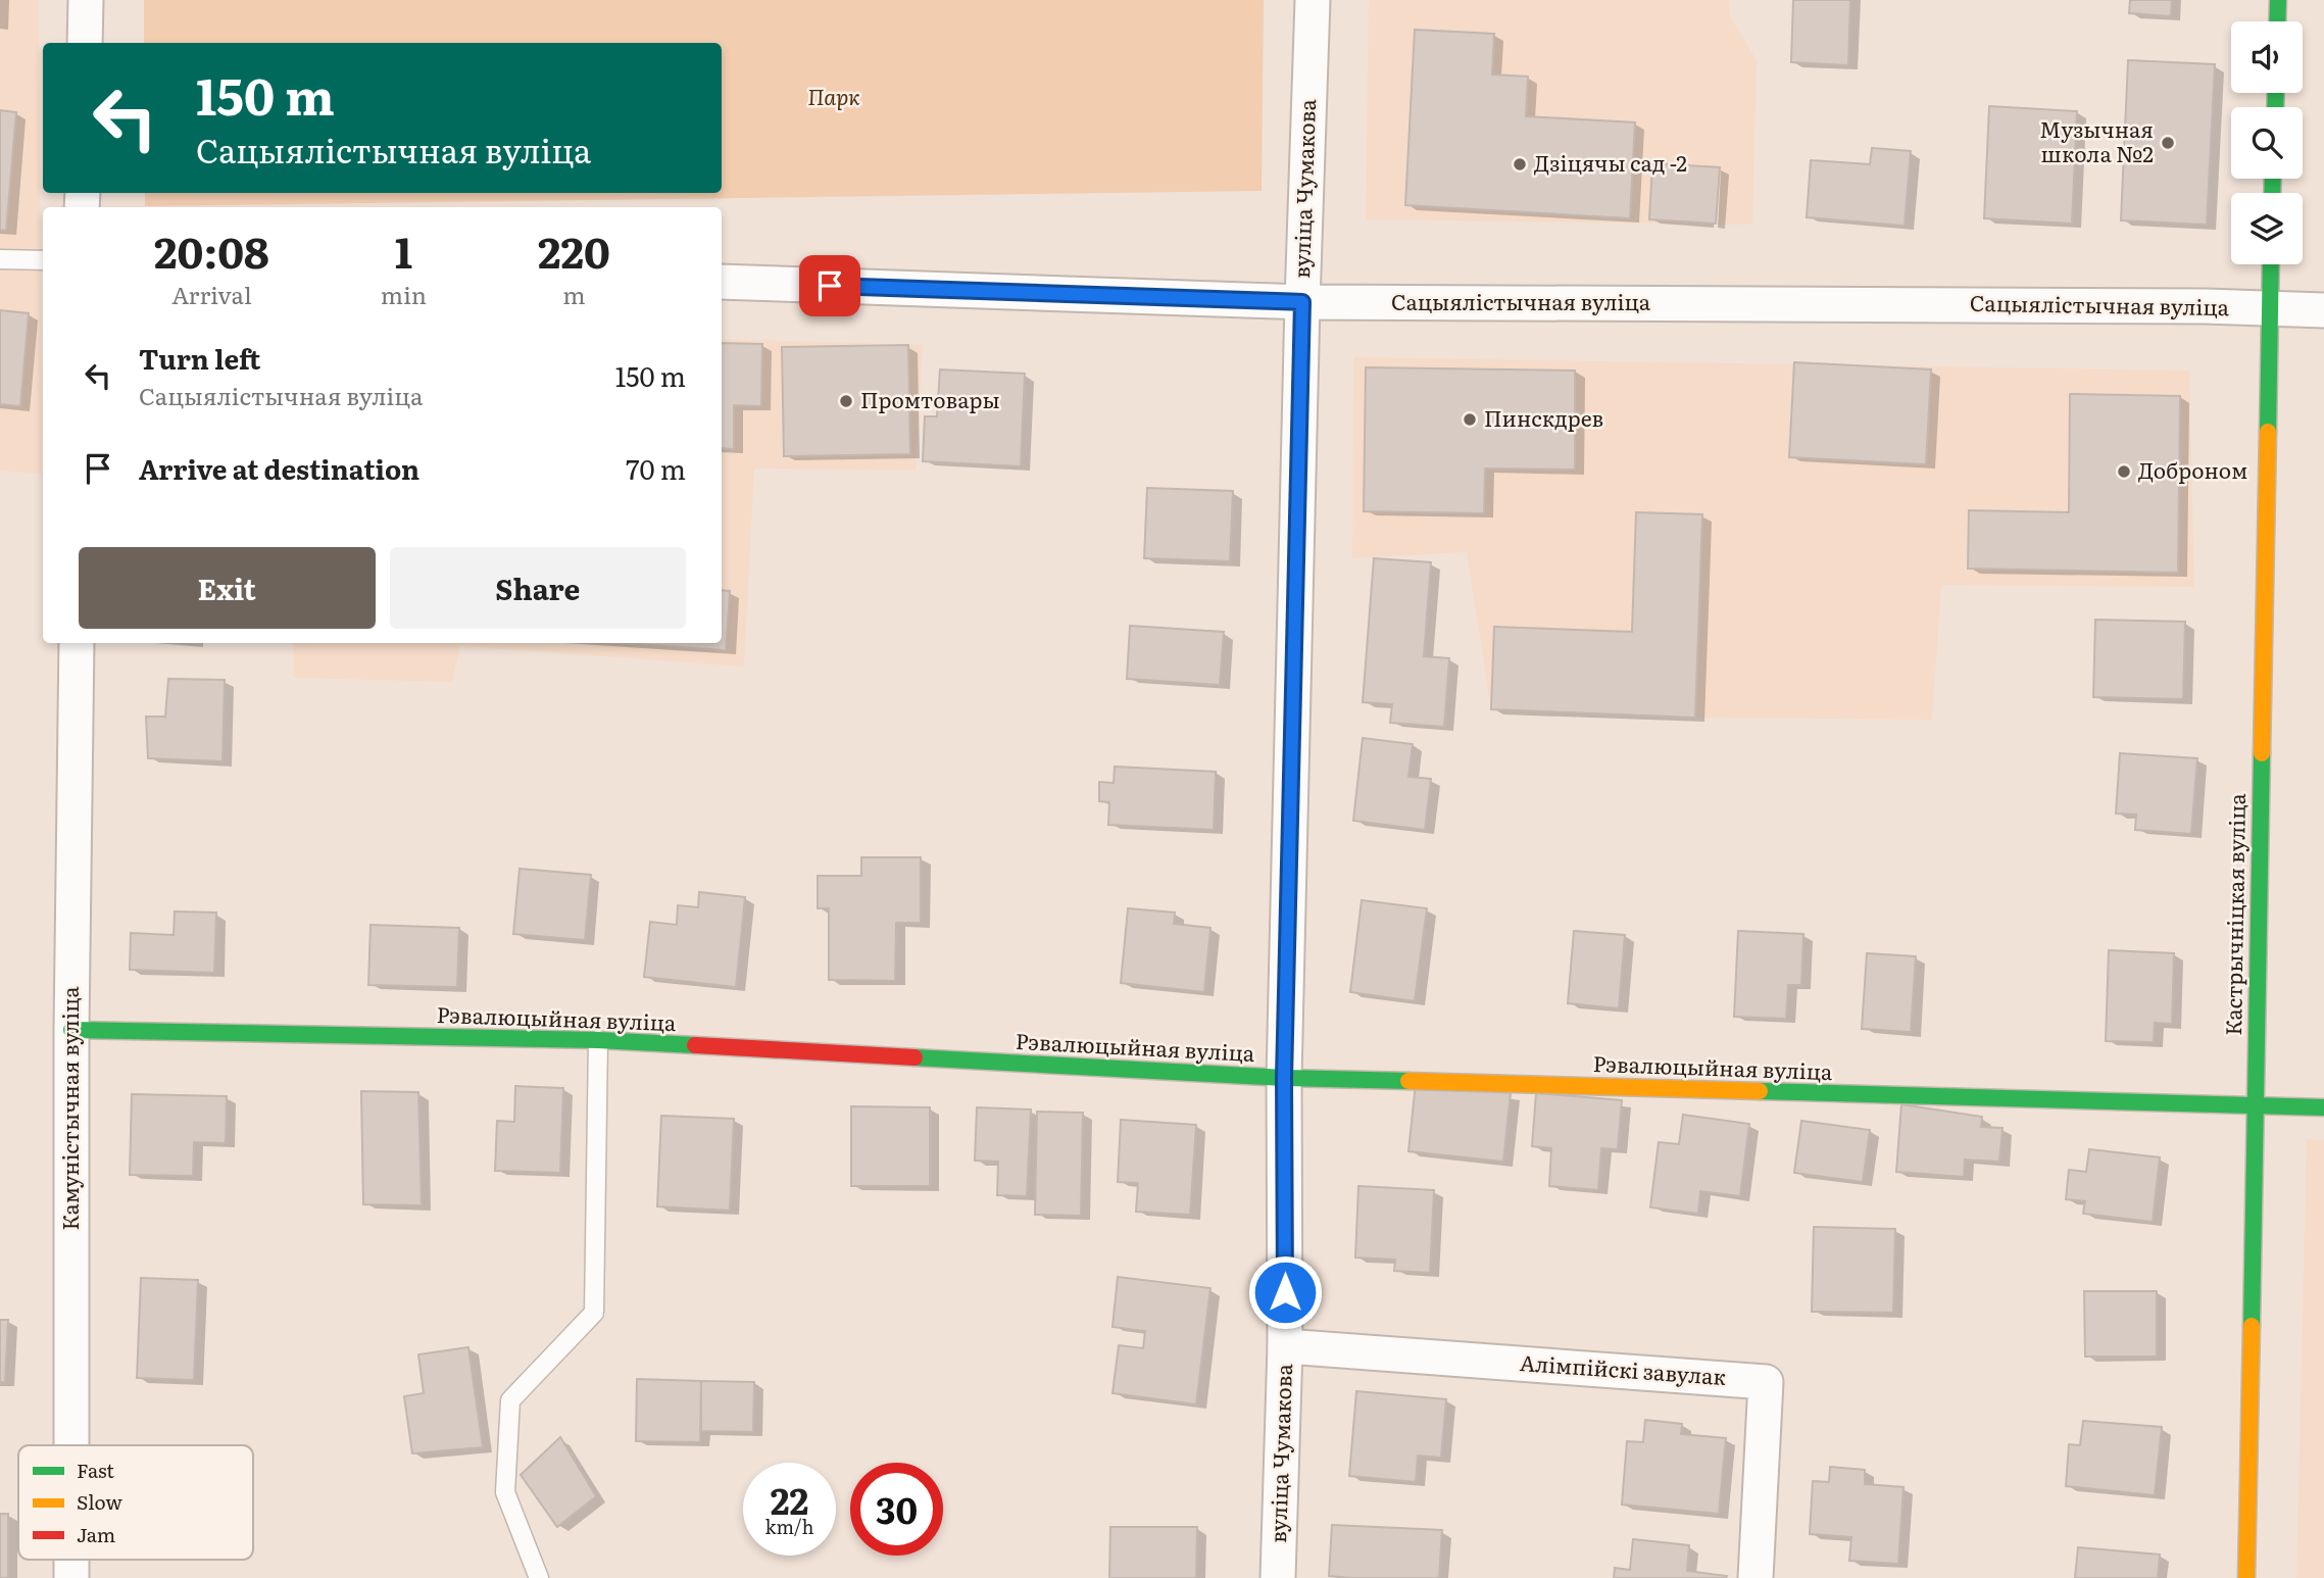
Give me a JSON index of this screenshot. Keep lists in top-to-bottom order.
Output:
{
  "streets": {
    "street": [
      "вуліца Чумакова",
      "Сацыялістычная вуліца",
      "Кастрычніцкая вуліца",
      "Рэвалюцыйная вуліца",
      "Камуністычная вуліца",
      "Алімпійскі завулак"
    ]
  },
  "crossings": [
    ["вуліца Чумакова", "Сацыялістычная вуліца"],
    ["вуліца Чумакова", "Рэвалюцыйная вуліца"],
    ["вуліца Чумакова", "Алімпійскі завулак"],
    ["Сацыялістычная вуліца", "Кастрычніцкая вуліца"],
    ["Кастрычніцкая вуліца", "Рэвалюцыйная вуліца"],
    ["Рэвалюцыйная вуліца", "Камуністычная вуліца"]
  ],
  "parks": ["Парк"],
  "places": [
    "Музычная школа №2",
    "Дзіцячы сад -2",
    "Промтовары",
    "Пинскдрев",
    "Доброном"
  ],
  "legend": ["Fast", "Slow", "Jam"],
  "page": {
    "turn": ["150 m", "Сацыялістычная вуліца"],
    "eta": [
      "20:08",
      "Arrival",
      "1",
      "min",
      "220",
      "m"
    ],
    "list": [
      {
        "name": "Turn left",
        "note": "Сацыялістычная вуліца",
        "value": "150 m"
      },
      {
        "name": "Arrive at destination",
        "value": "70 m"
      }
    ],
    "buttons": ["Exit", "Share"],
    "speed": "22 km/h",
    "limit": "30"
  }
}
